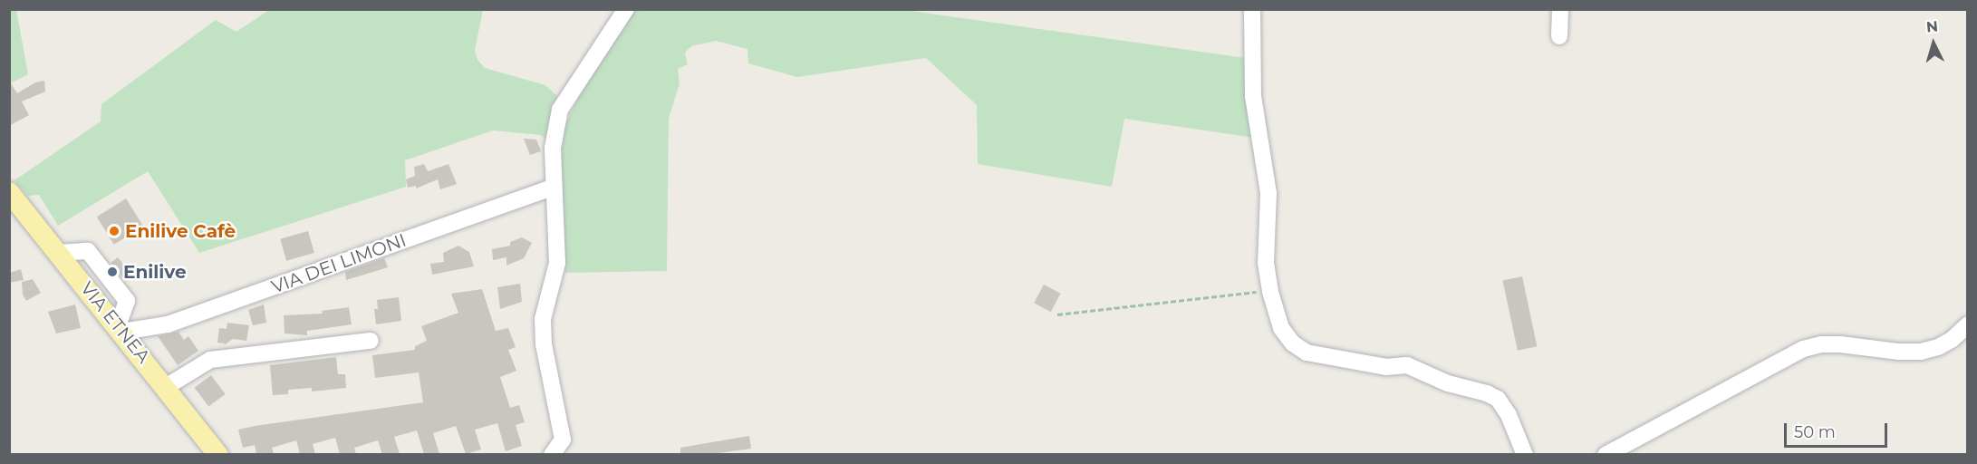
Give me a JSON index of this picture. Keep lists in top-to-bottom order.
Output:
{
  "streets": {
    "main road": ["VIA ETNEA"],
    "street": ["VIA DEI LIMONI"]
  },
  "crossings": [
    ["VIA DEI LIMONI", "VIA ETNEA"]
  ],
  "places": ["Enilive Cafè", "Enilive"],
  "scale_bar": "50 m",
  "north": "top"
}
